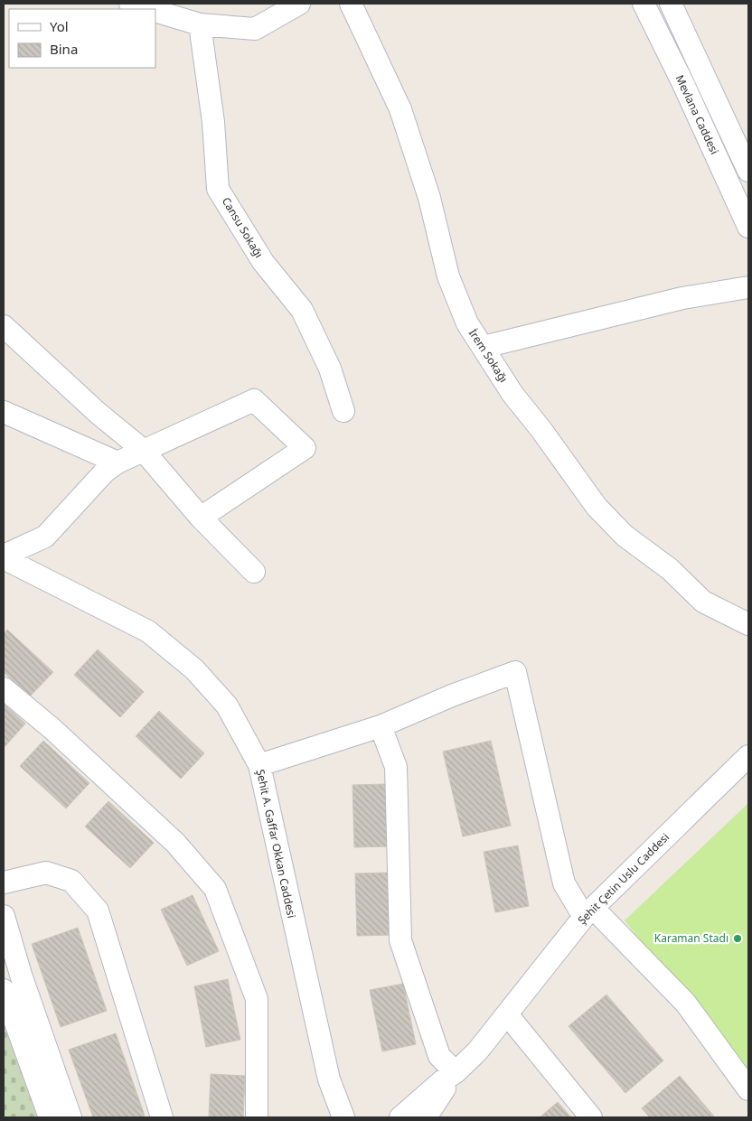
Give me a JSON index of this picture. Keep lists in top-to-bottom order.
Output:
{
  "streets": {
    "street": [
      "Mevlana Caddesi",
      "Cansu Sokağı",
      "İrem Sokağı",
      "Şehit A. Gaffar Okkan Caddesi",
      "Şehit Çetin Uslu Caddesi"
    ]
  },
  "places": ["Karaman Stadı"],
  "legend": ["Yol", "Bina"]
}
